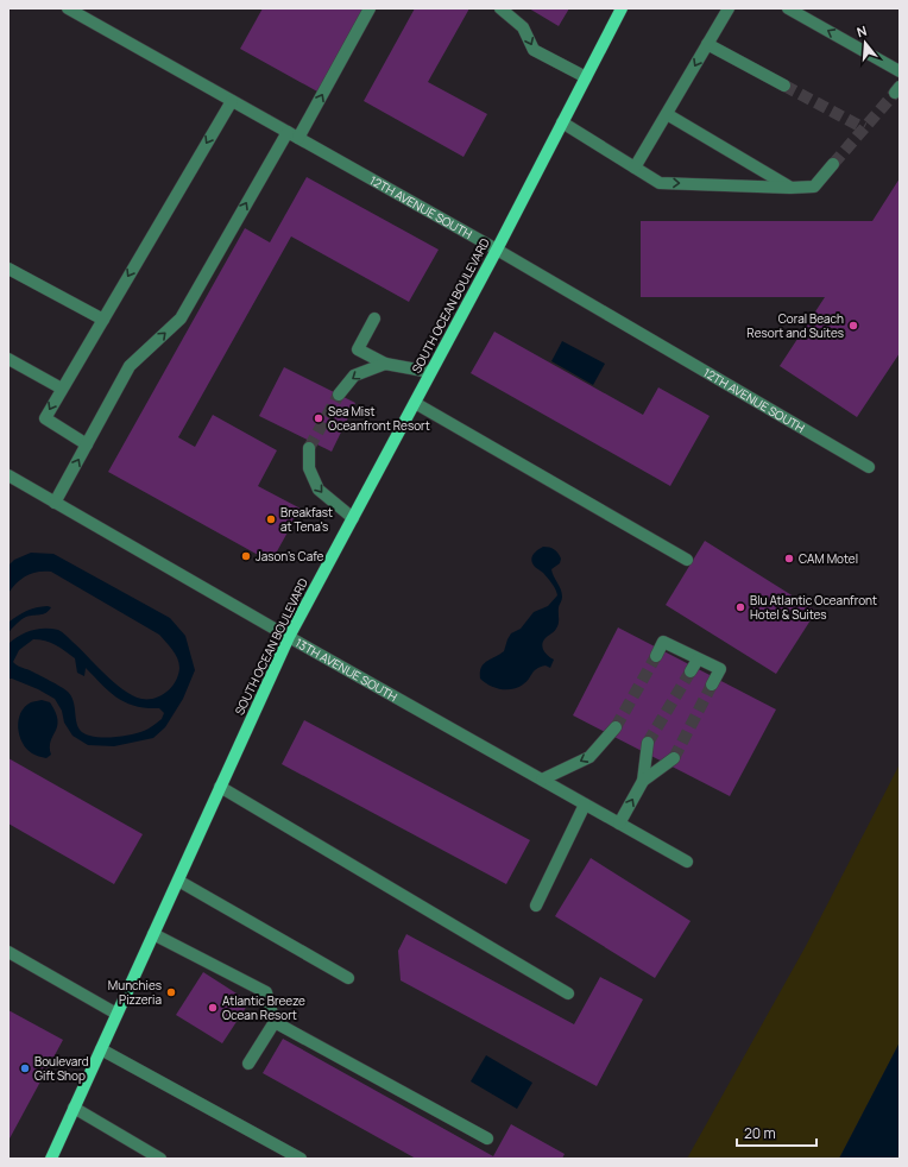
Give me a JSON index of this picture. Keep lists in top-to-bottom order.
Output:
{
  "streets": {
    "main road": ["SOUTH OCEAN BOULEVARD"],
    "street": ["12TH AVENUE SOUTH", "13TH AVENUE SOUTH"]
  },
  "crossings": [
    ["12TH AVENUE SOUTH", "SOUTH OCEAN BOULEVARD"],
    ["SOUTH OCEAN BOULEVARD", "13TH AVENUE SOUTH"]
  ],
  "places": [
    "Coral Beach Resort and Suites",
    "Sea Mist Oceanfront Resort",
    "Breakfast at Tena's",
    "Jason's Cafe",
    "CAM Motel",
    "Blu Atlantic Oceanfront Hotel & Suites",
    "Munchies Pizzeria",
    "Atlantic Breeze Ocean Resort",
    "Boulevard Gift Shop"
  ],
  "scale_bar": "20 m",
  "north": "top"
}
